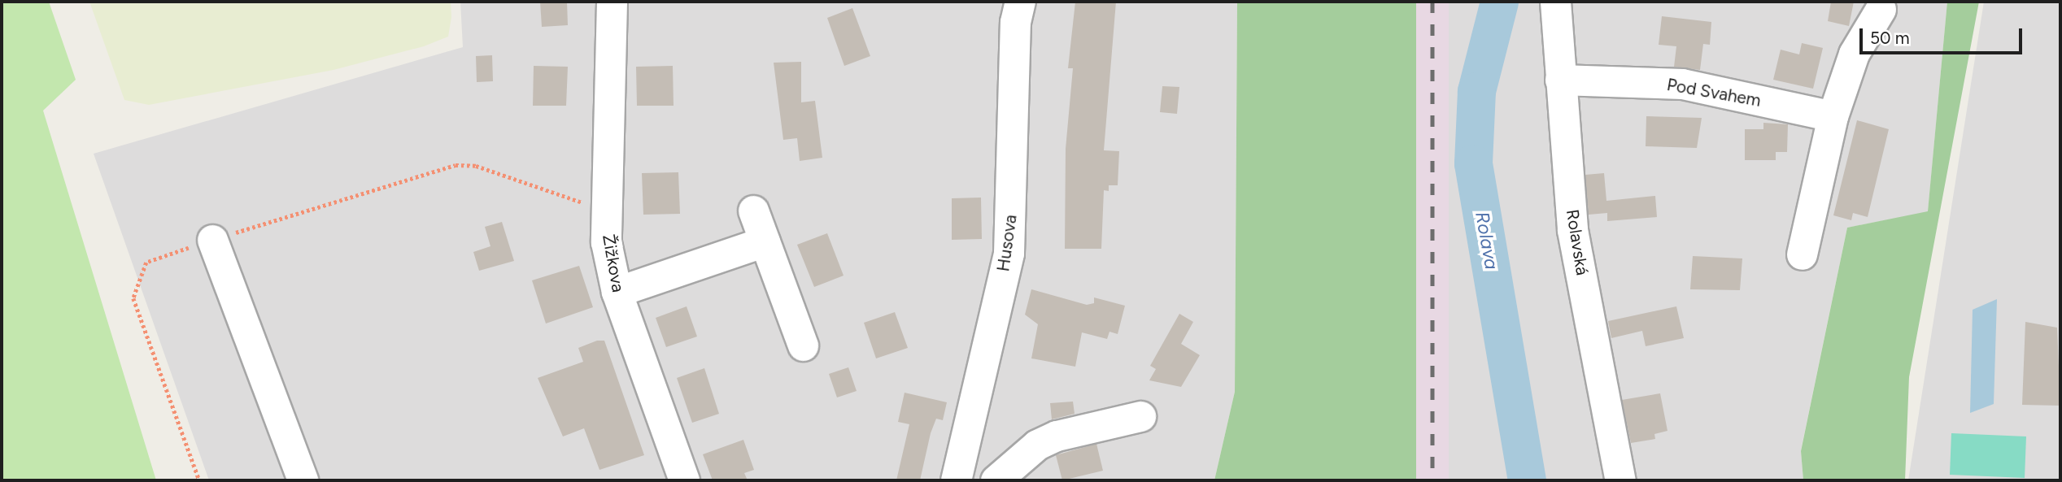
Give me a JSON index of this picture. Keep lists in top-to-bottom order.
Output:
{
  "streets": {
    "street": [
      "Pod Svahem",
      "Rolavská",
      "Husova",
      "Žižkova"
    ]
  },
  "crossings": [
    ["Pod Svahem", "Rolavská"]
  ],
  "water": ["Rolava"],
  "scale_bar": "50 m"
}
